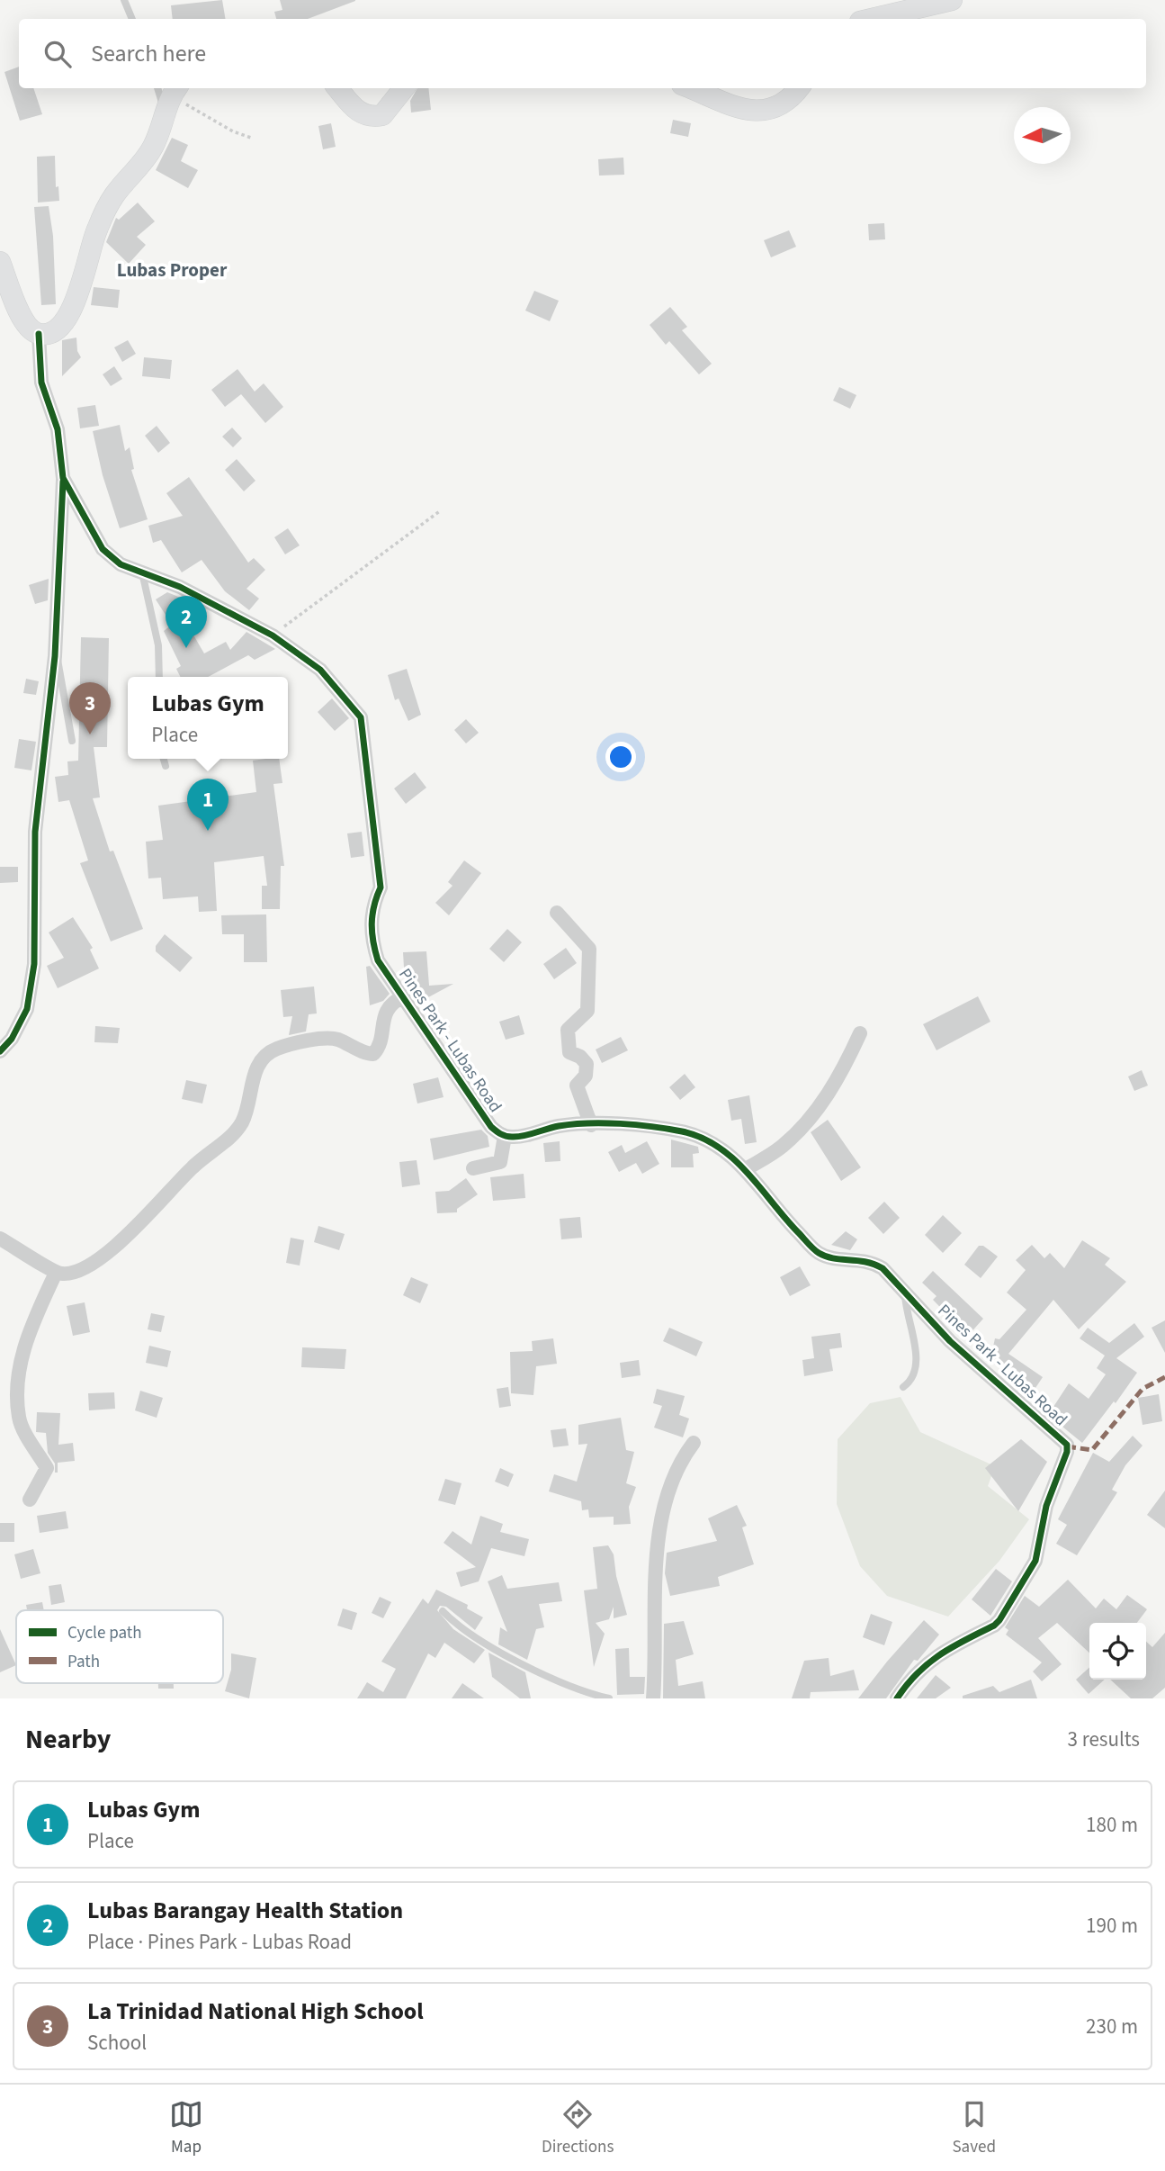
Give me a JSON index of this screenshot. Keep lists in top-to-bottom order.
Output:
{
  "streets": {
    "street": ["Pines Park - Lubas Road"]
  },
  "districts": ["Lubas Proper"],
  "legend": ["Cycle path", "Path"],
  "north": "left",
  "page": {
    "search": "Search here",
    "pins": ["2", "3", "1"],
    "popup": ["Lubas Gym", "Place"],
    "heading": ["Nearby", "3 results"],
    "list": [
      {
        "mark": "1",
        "name": "Lubas Gym",
        "note": "Place",
        "value": "180 m"
      },
      {
        "mark": "2",
        "name": "Lubas Barangay Health Station",
        "note": "Place · Pines Park - Lubas Road",
        "value": "190 m"
      },
      {
        "mark": "3",
        "name": "La Trinidad National High School",
        "note": "School",
        "value": "230 m"
      }
    ],
    "nav": ["Map", "Directions", "Saved"]
  }
}
